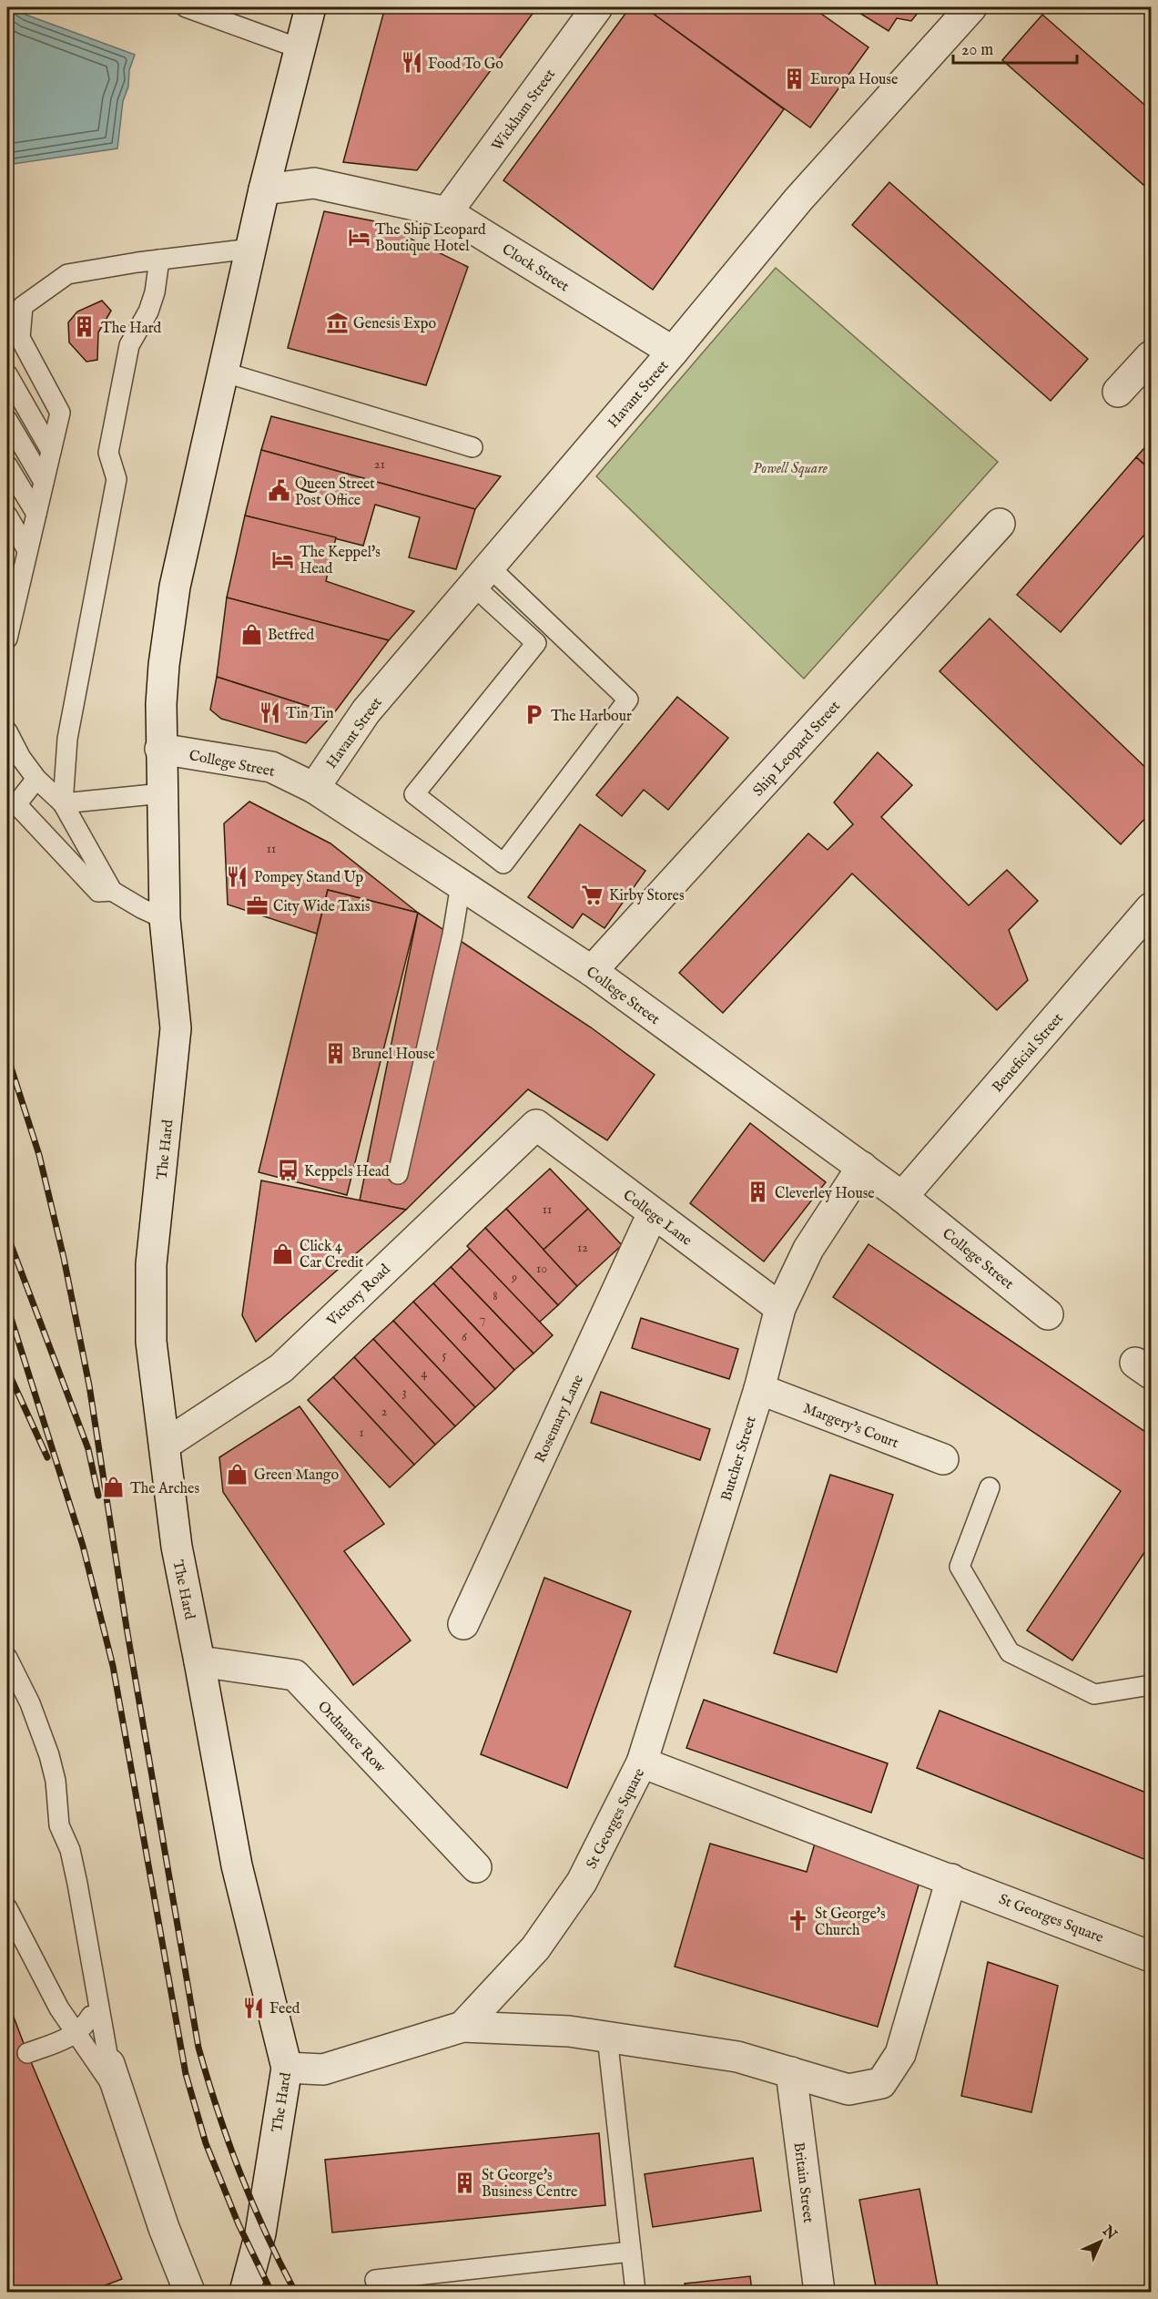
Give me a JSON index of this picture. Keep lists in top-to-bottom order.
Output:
{
  "streets": {
    "street": [
      "Wickham Street",
      "Clock Street",
      "Havant Street",
      "Ship Leopard Street",
      "College Street",
      "Beneficial Street",
      "The Hard",
      "College Lane",
      "Victory Road",
      "Rosemary Lane",
      "Margery's Court",
      "Butcher Street",
      "Ordnance Row",
      "St Georges Square",
      "Britain Street"
    ]
  },
  "crossings": [
    ["Wickham Street", "Clock Street"],
    ["Clock Street", "Havant Street"],
    ["Clock Street", "The Hard"],
    ["Havant Street", "College Street"],
    ["Ship Leopard Street", "College Street"],
    ["College Street", "Beneficial Street"],
    ["College Street", "The Hard"],
    ["College Street", "Butcher Street"],
    ["The Hard", "Victory Road"],
    ["The Hard", "Ordnance Row"],
    ["The Hard", "St Georges Square"],
    ["College Lane", "Victory Road"],
    ["College Lane", "Rosemary Lane"],
    ["College Lane", "Butcher Street"],
    ["Margery's Court", "Butcher Street"],
    ["Butcher Street", "St Georges Square"],
    ["St Georges Square", "Britain Street"]
  ],
  "parks": ["Powell Square"],
  "places": {
    "restaurant": [
      "Food To Go",
      "Tin Tin",
      "Pompey Stand Up",
      "Feed"
    ],
    "building": [
      "Europa House",
      "The Hard",
      "Brunel House",
      "Cleverley House",
      "St George's Business Centre"
    ],
    "hotel": ["The Ship Leopard Boutique Hotel", "The Keppel's Head"],
    "museum": ["Genesis Expo"],
    "public building": ["Queen Street Post Office"],
    "shop": [
      "Betfred",
      "Click 4 Car Credit",
      "Green Mango",
      "The Arches"
    ],
    "parking": ["The Harbour"],
    "supermarket": ["Kirby Stores"],
    "office": ["City Wide Taxis"],
    "bus stop": ["Keppels Head"],
    "church": ["St George's Church"]
  },
  "house_numbers": [
    "21",
    "11",
    "11",
    "12",
    "10",
    "9",
    "8",
    "7",
    "6",
    "5",
    "4",
    "3",
    "2",
    "1"
  ],
  "scale_bar": "20 m",
  "north": "top right"
}
